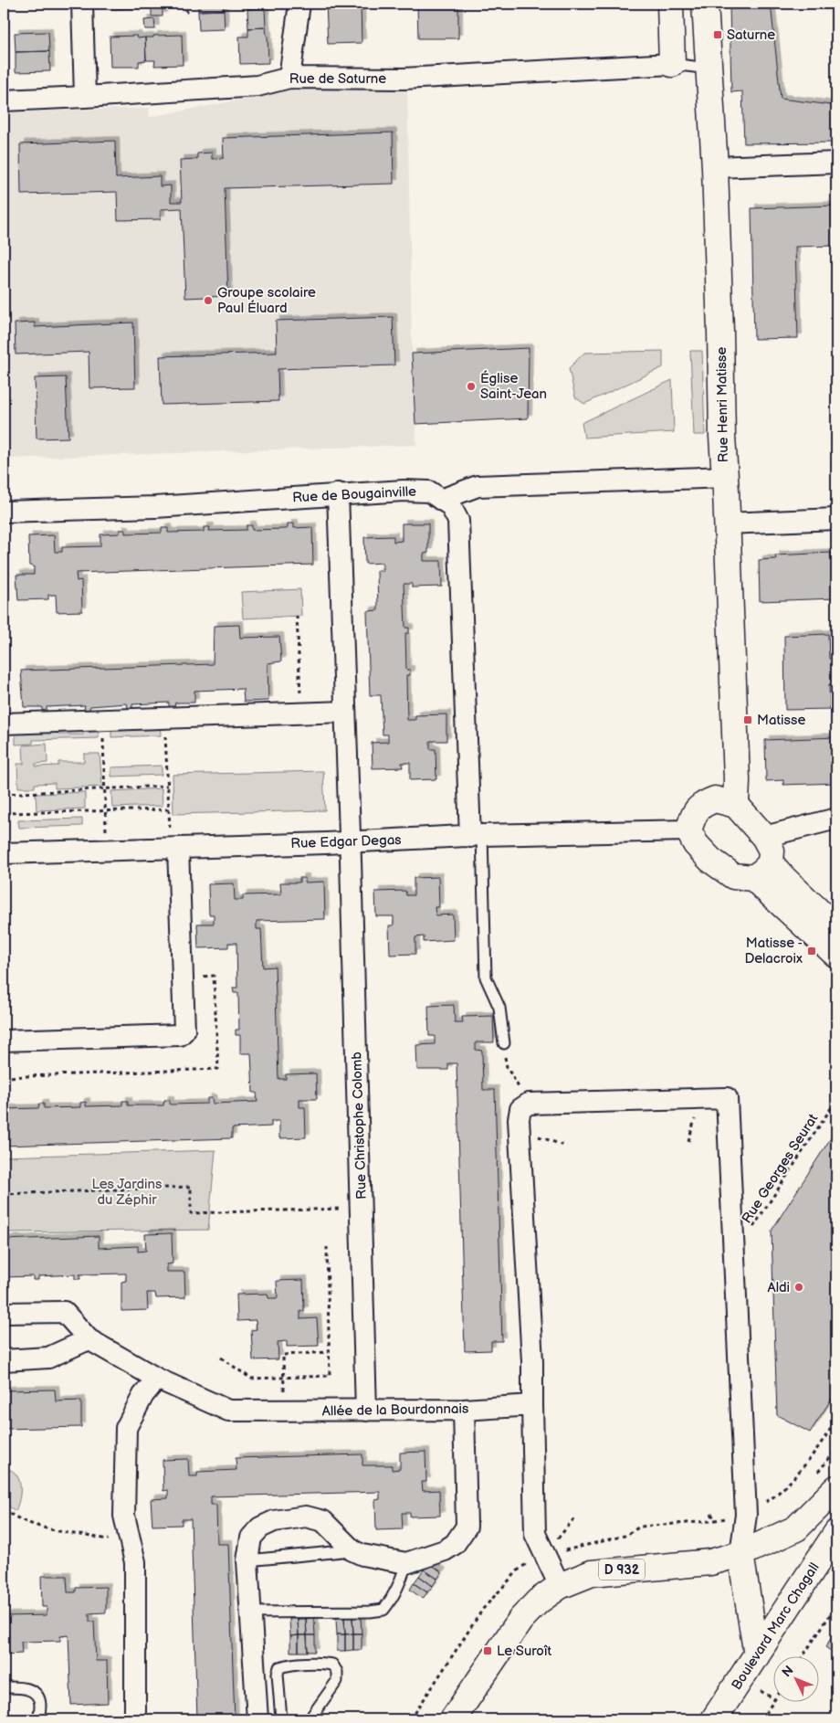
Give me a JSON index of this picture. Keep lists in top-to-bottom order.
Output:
{
  "streets": {
    "street": [
      "Rue de Saturne",
      "Rue Henri Matisse",
      "Rue de Bougainville",
      "Rue Edgar Degas",
      "Rue Christophe Colomb",
      "Allée de la Bourdonnais",
      "D 932",
      "Boulevard Marc Chagall"
    ],
    "path": ["Rue Georges Seurat"]
  },
  "crossings": [
    ["Rue Henri Matisse", "Rue Edgar Degas"],
    ["Rue de Bougainville", "Rue Edgar Degas"],
    ["Rue de Bougainville", "Rue Christophe Colomb"],
    ["Rue Edgar Degas", "Rue Christophe Colomb"],
    ["Rue Christophe Colomb", "Allée de la Bourdonnais"]
  ],
  "parks": ["Les Jardins du Zéphir"],
  "places": {
    "transit": [
      "Saturne",
      "Matisse",
      "Matisse - Delacroix",
      "Le Suroît"
    ],
    "other": ["Groupe scolaire Paul Éluard", "Église Saint-Jean", "Aldi"]
  },
  "north": "top left"
}
